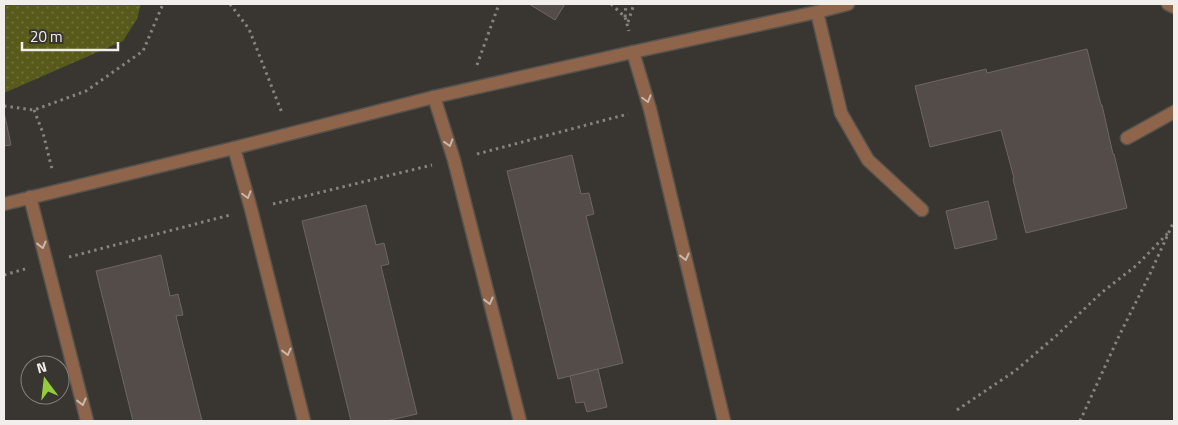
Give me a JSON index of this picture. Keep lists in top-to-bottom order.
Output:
{
  "scale_bar": "20 m",
  "north": "top"
}
